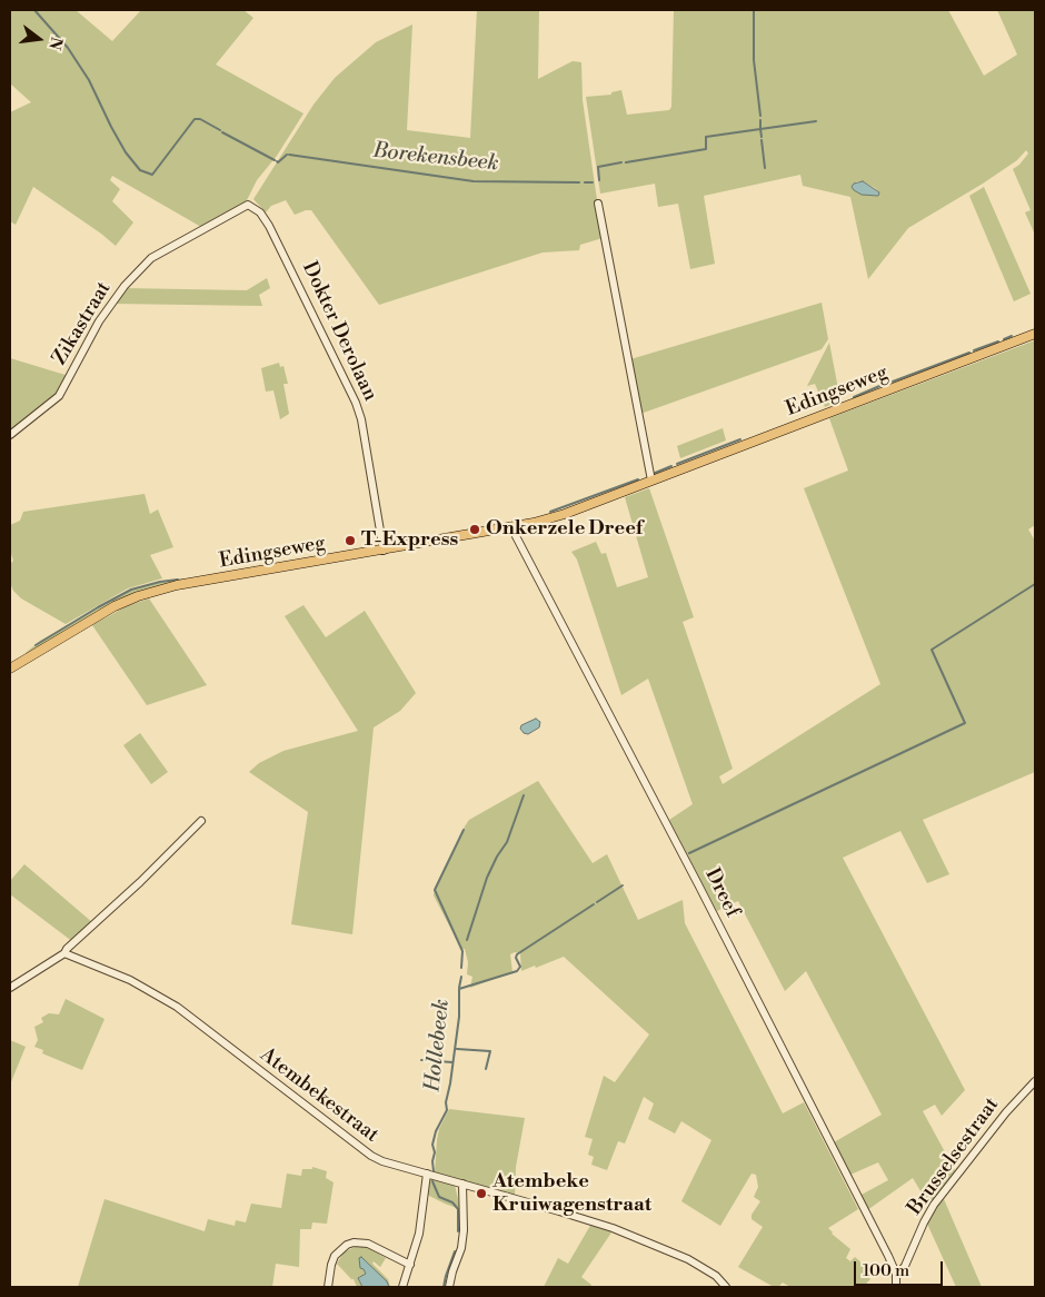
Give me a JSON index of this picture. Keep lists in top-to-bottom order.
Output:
{
  "streets": {
    "main road": ["Edingseweg"],
    "street": [
      "Zikastraat",
      "Dokter Derolaan",
      "Dreef",
      "Atembekestraat",
      "Brusselsestraat"
    ]
  },
  "crossings": [
    ["Zikastraat", "Dokter Derolaan"],
    ["Dokter Derolaan", "Edingseweg"],
    ["Edingseweg", "Dreef"],
    ["Dreef", "Brusselsestraat"]
  ],
  "water": ["Borekensbeek", "Hollebeek"],
  "places": ["Onkerzele Dreef", "T-Express", "Atembeke Kruiwagenstraat"],
  "scale_bar": "100 m",
  "north": "right"
}
